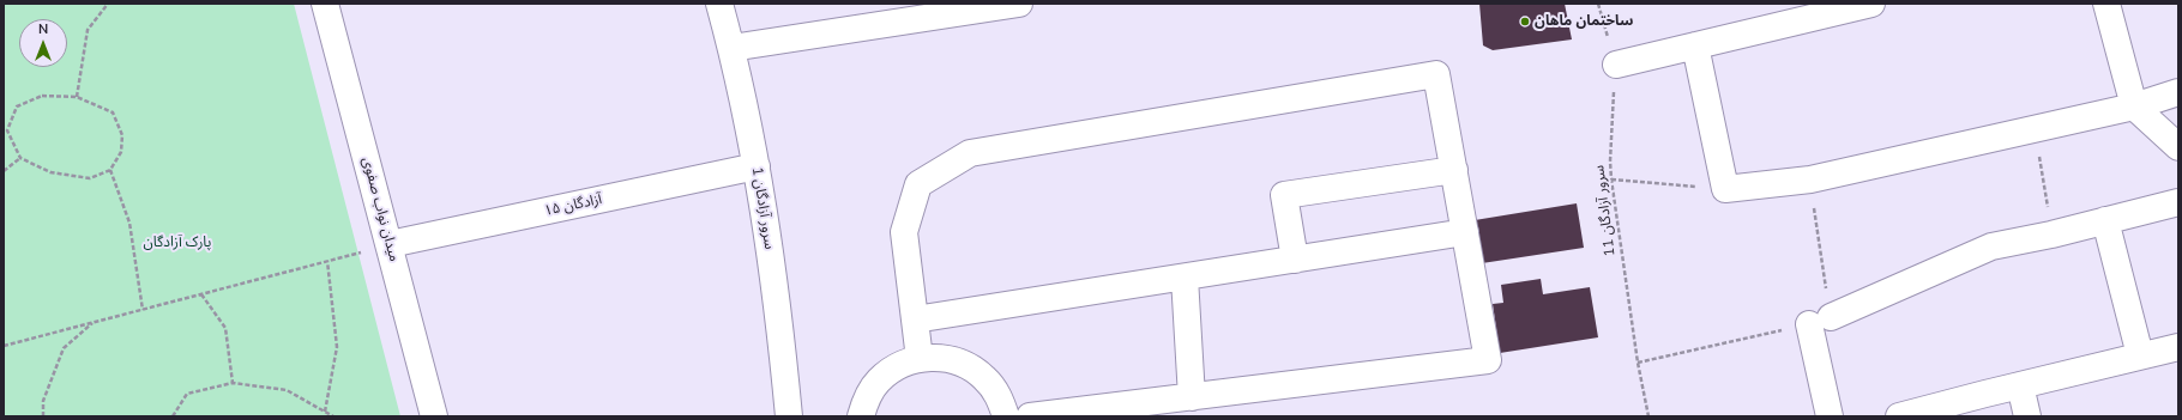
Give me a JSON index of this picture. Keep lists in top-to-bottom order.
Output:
{
  "streets": {
    "street": ["آزادگان ۱۵", "سرور آزادگان 1", "میدان نواب صفوی"],
    "path": ["سرور آزادگان 11"]
  },
  "crossings": [
    ["آزادگان ۱۵", "سرور آزادگان 1"],
    ["آزادگان ۱۵", "میدان نواب صفوی"]
  ],
  "parks": ["پارک آزادگان"],
  "places": ["ساختمان ماهان"],
  "north": "top"
}
